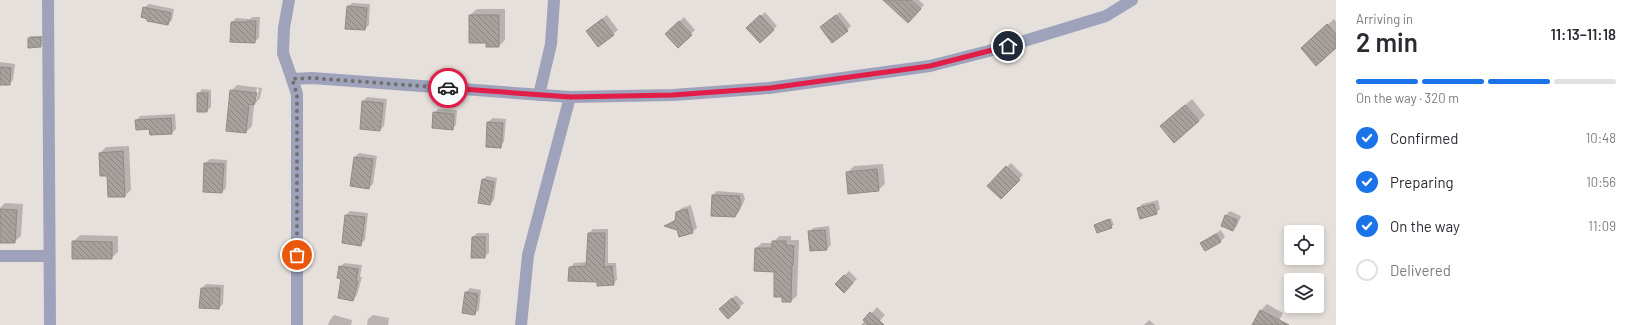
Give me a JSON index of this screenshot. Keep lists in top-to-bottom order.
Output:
{
  "page": {
    "heading": ["2 min", "Arriving in", "11:13–11:18"],
    "bar": "On the way · 320 m",
    "list": [
      ["Confirmed", "10:48"],
      ["Preparing", "10:56"],
      ["On the way", "11:09"],
      "Delivered"
    ]
  }
}
